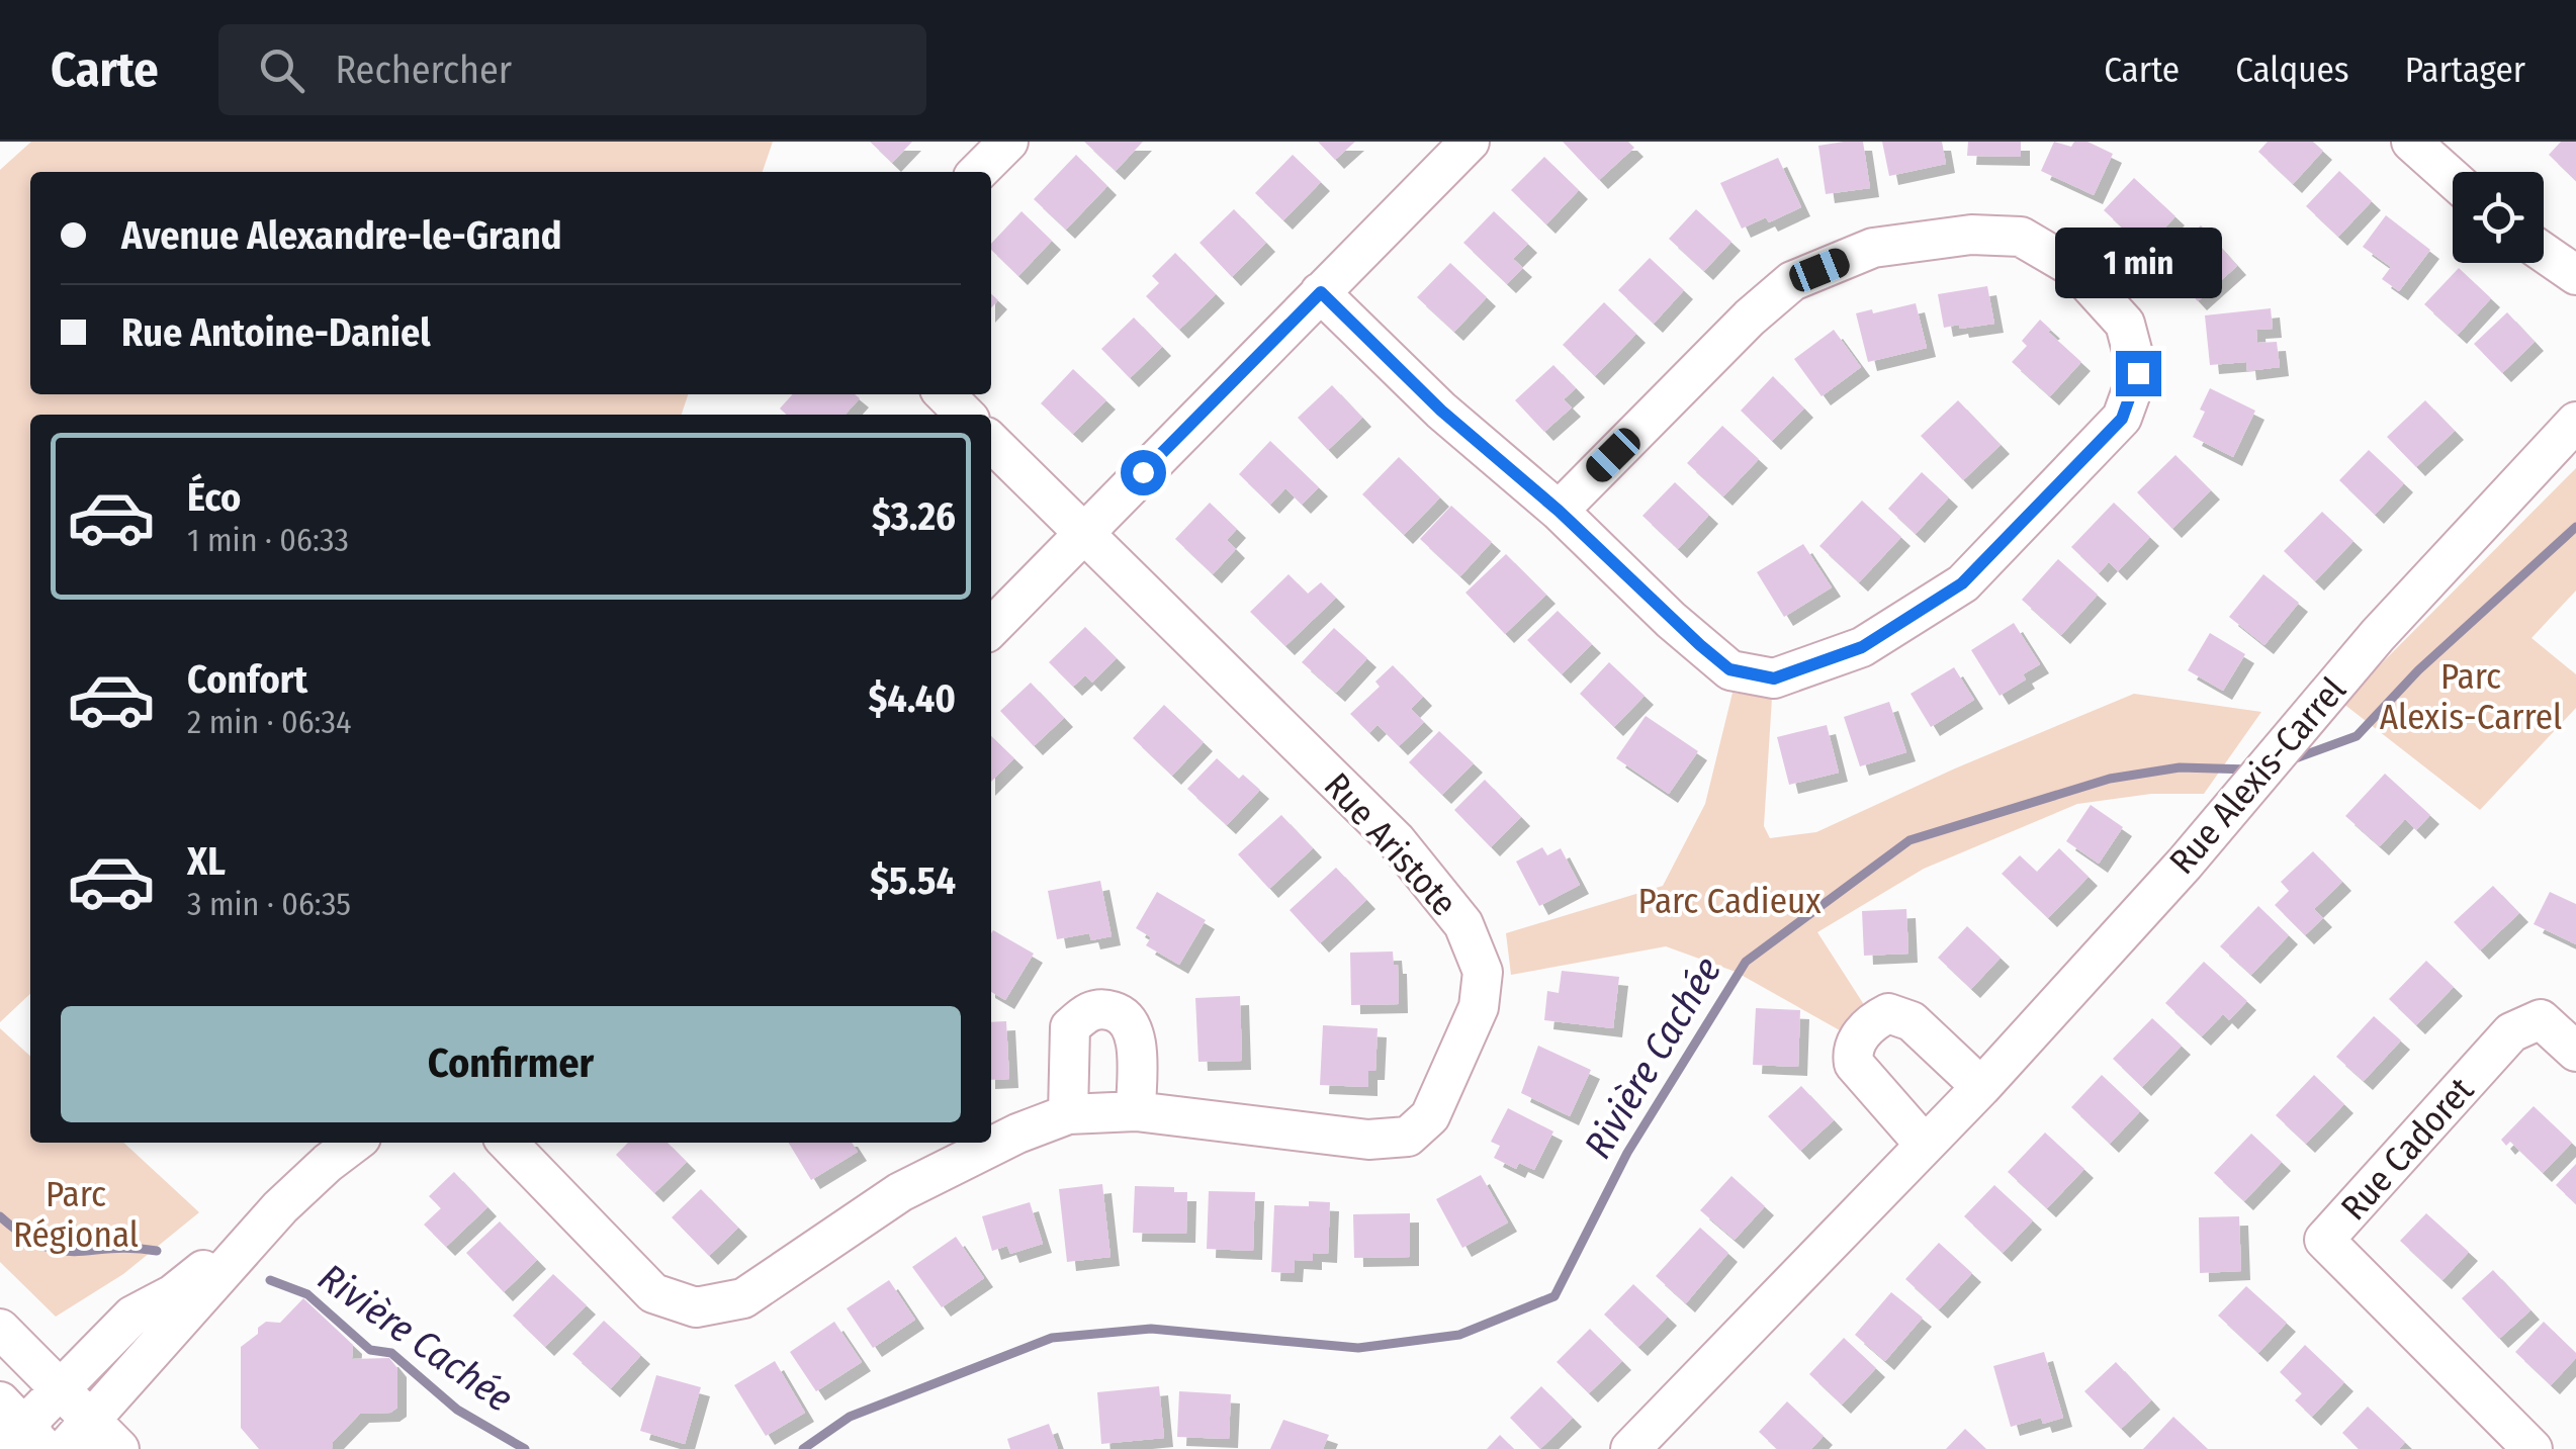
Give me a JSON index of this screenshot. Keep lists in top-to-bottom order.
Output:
{
  "streets": {
    "street": ["Rue Alexis-Carrel", "Rue Aristote", "Rue Cadoret"]
  },
  "water": ["Rivière Cachée"],
  "parks": ["Parc Alexis-Carrel", "Parc Cadieux", "Parc Régional"],
  "page": {
    "header": "Carte",
    "search": "Rechercher",
    "nav": ["Carte", "Calques", "Partager"],
    "banner": ["Avenue Alexandre-le-Grand", "Rue Antoine-Daniel"],
    "bubble": "1 min",
    "list": [
      {
        "name": "Éco",
        "note": "1 min · 06:33",
        "value": "$3.26"
      },
      {
        "name": "Confort",
        "note": "2 min · 06:34",
        "value": "$4.40"
      },
      {
        "name": "XL",
        "note": "3 min · 06:35",
        "value": "$5.54"
      }
    ],
    "buttons": "Confirmer"
  }
}
